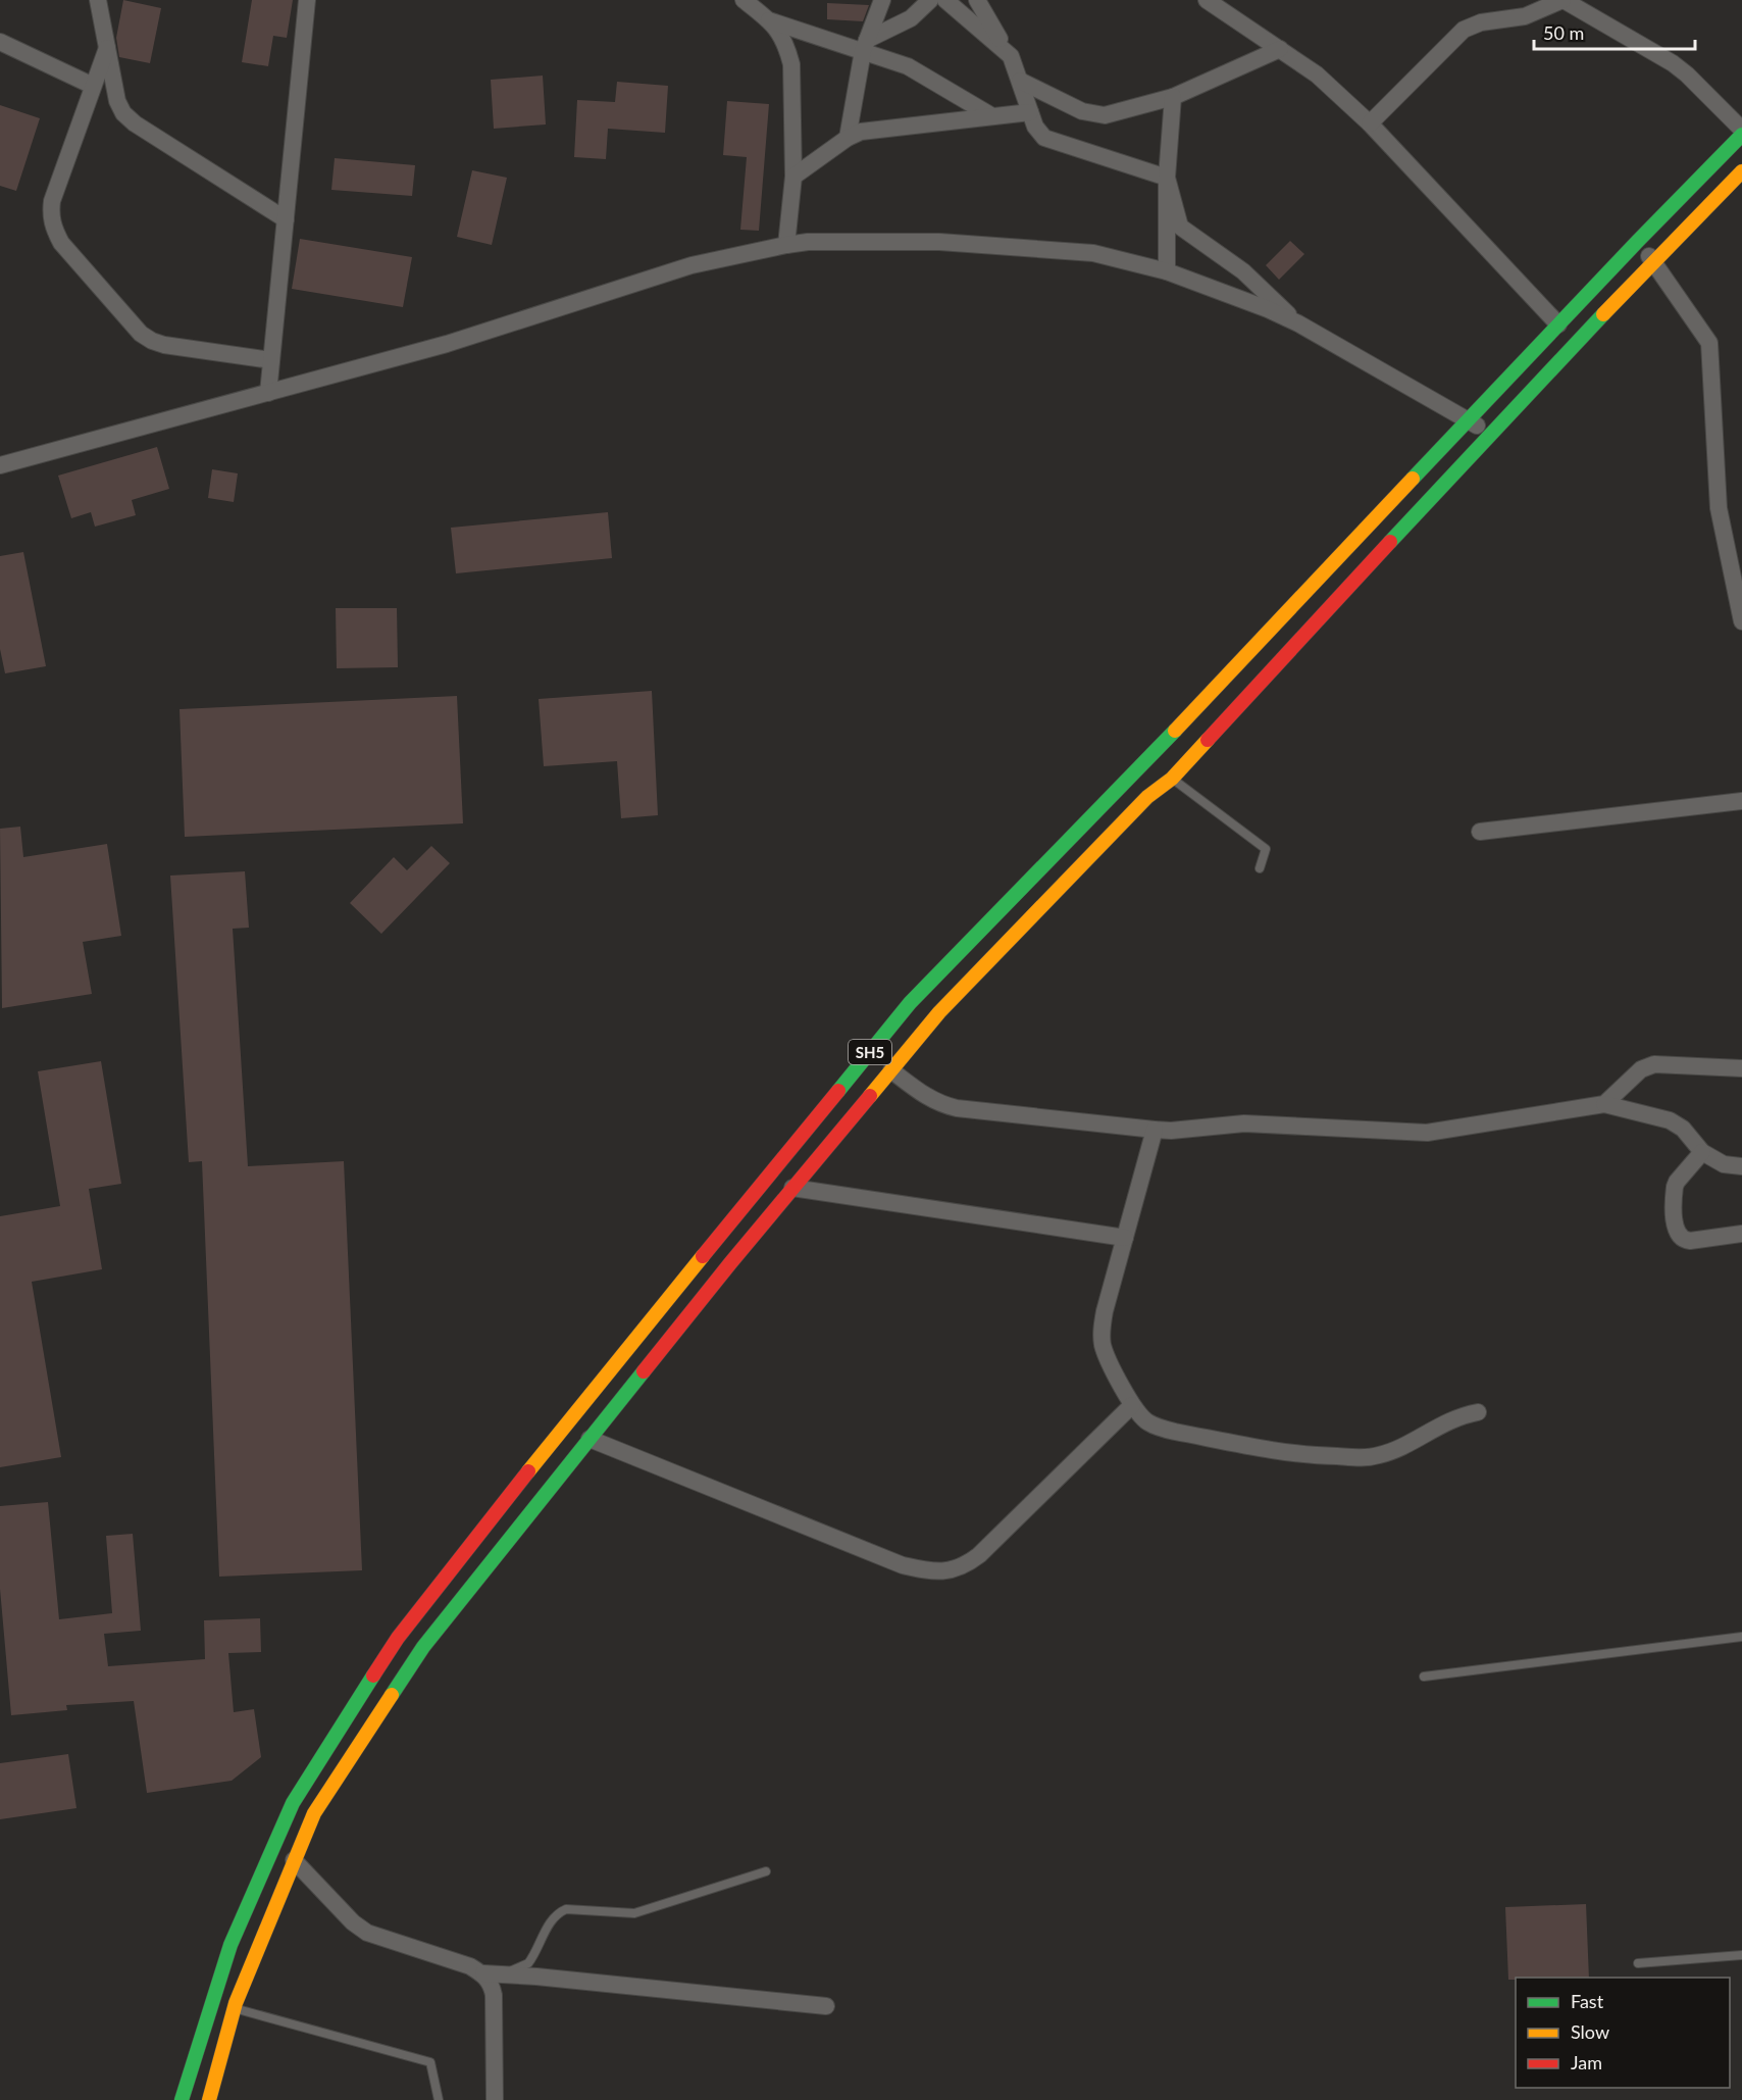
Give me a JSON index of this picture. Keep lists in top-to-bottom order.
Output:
{
  "streets": {
    "main road": ["SH5"]
  },
  "legend": ["Fast", "Slow", "Jam"],
  "scale_bar": "50 m"
}
